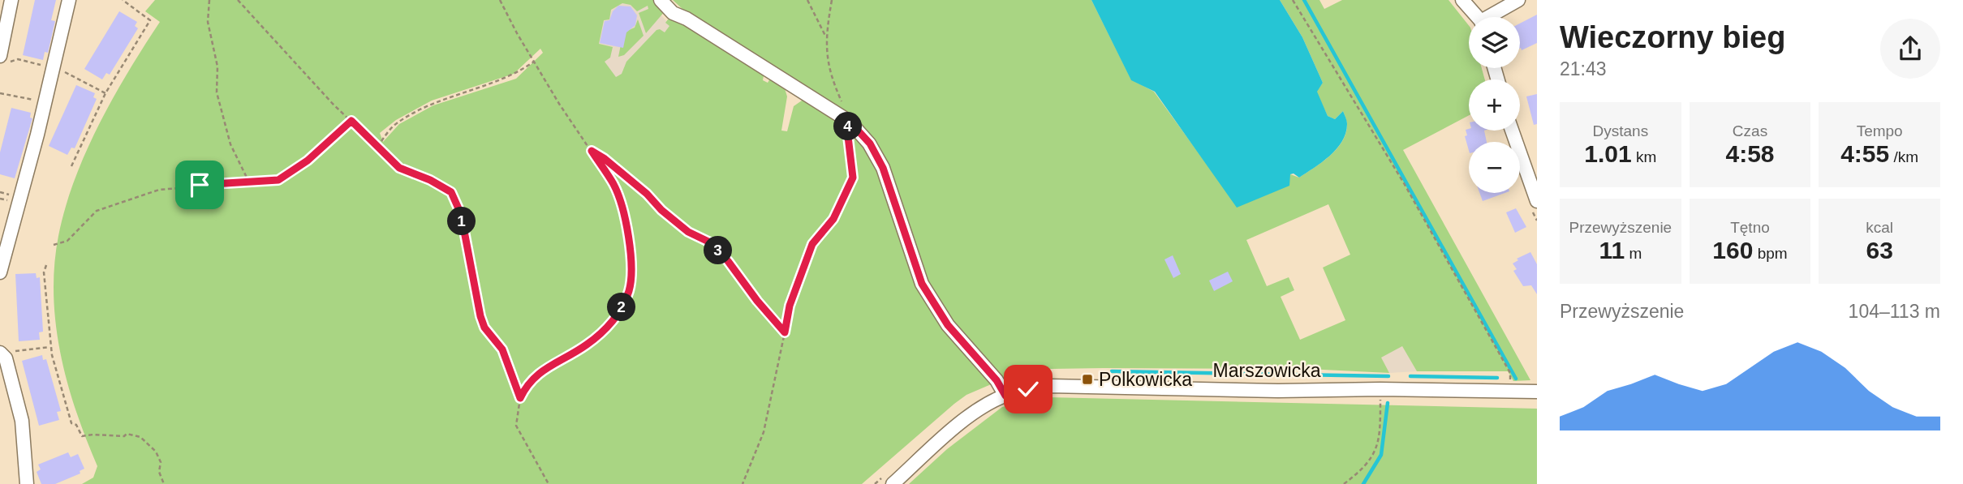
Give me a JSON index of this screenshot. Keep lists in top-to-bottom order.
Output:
{
  "streets": {
    "street": ["Marszowicka"]
  },
  "places": {
    "transit": ["Polkowicka"]
  },
  "page": {
    "heading": ["Wieczorny bieg", "21:43"],
    "map_buttons": ["+", "−"],
    "stats": [
      ["Dystans", "1.01 km"],
      ["Czas", "4:58"],
      ["Tempo", "4:55 /km"],
      ["Przewyższenie", "11 m"],
      ["Tętno", "160 bpm"],
      ["kcal", "63"]
    ],
    "pins": [
      "4",
      "1",
      "3",
      "2"
    ],
    "chart": ["Przewyższenie", "104–113 m"]
  }
}
